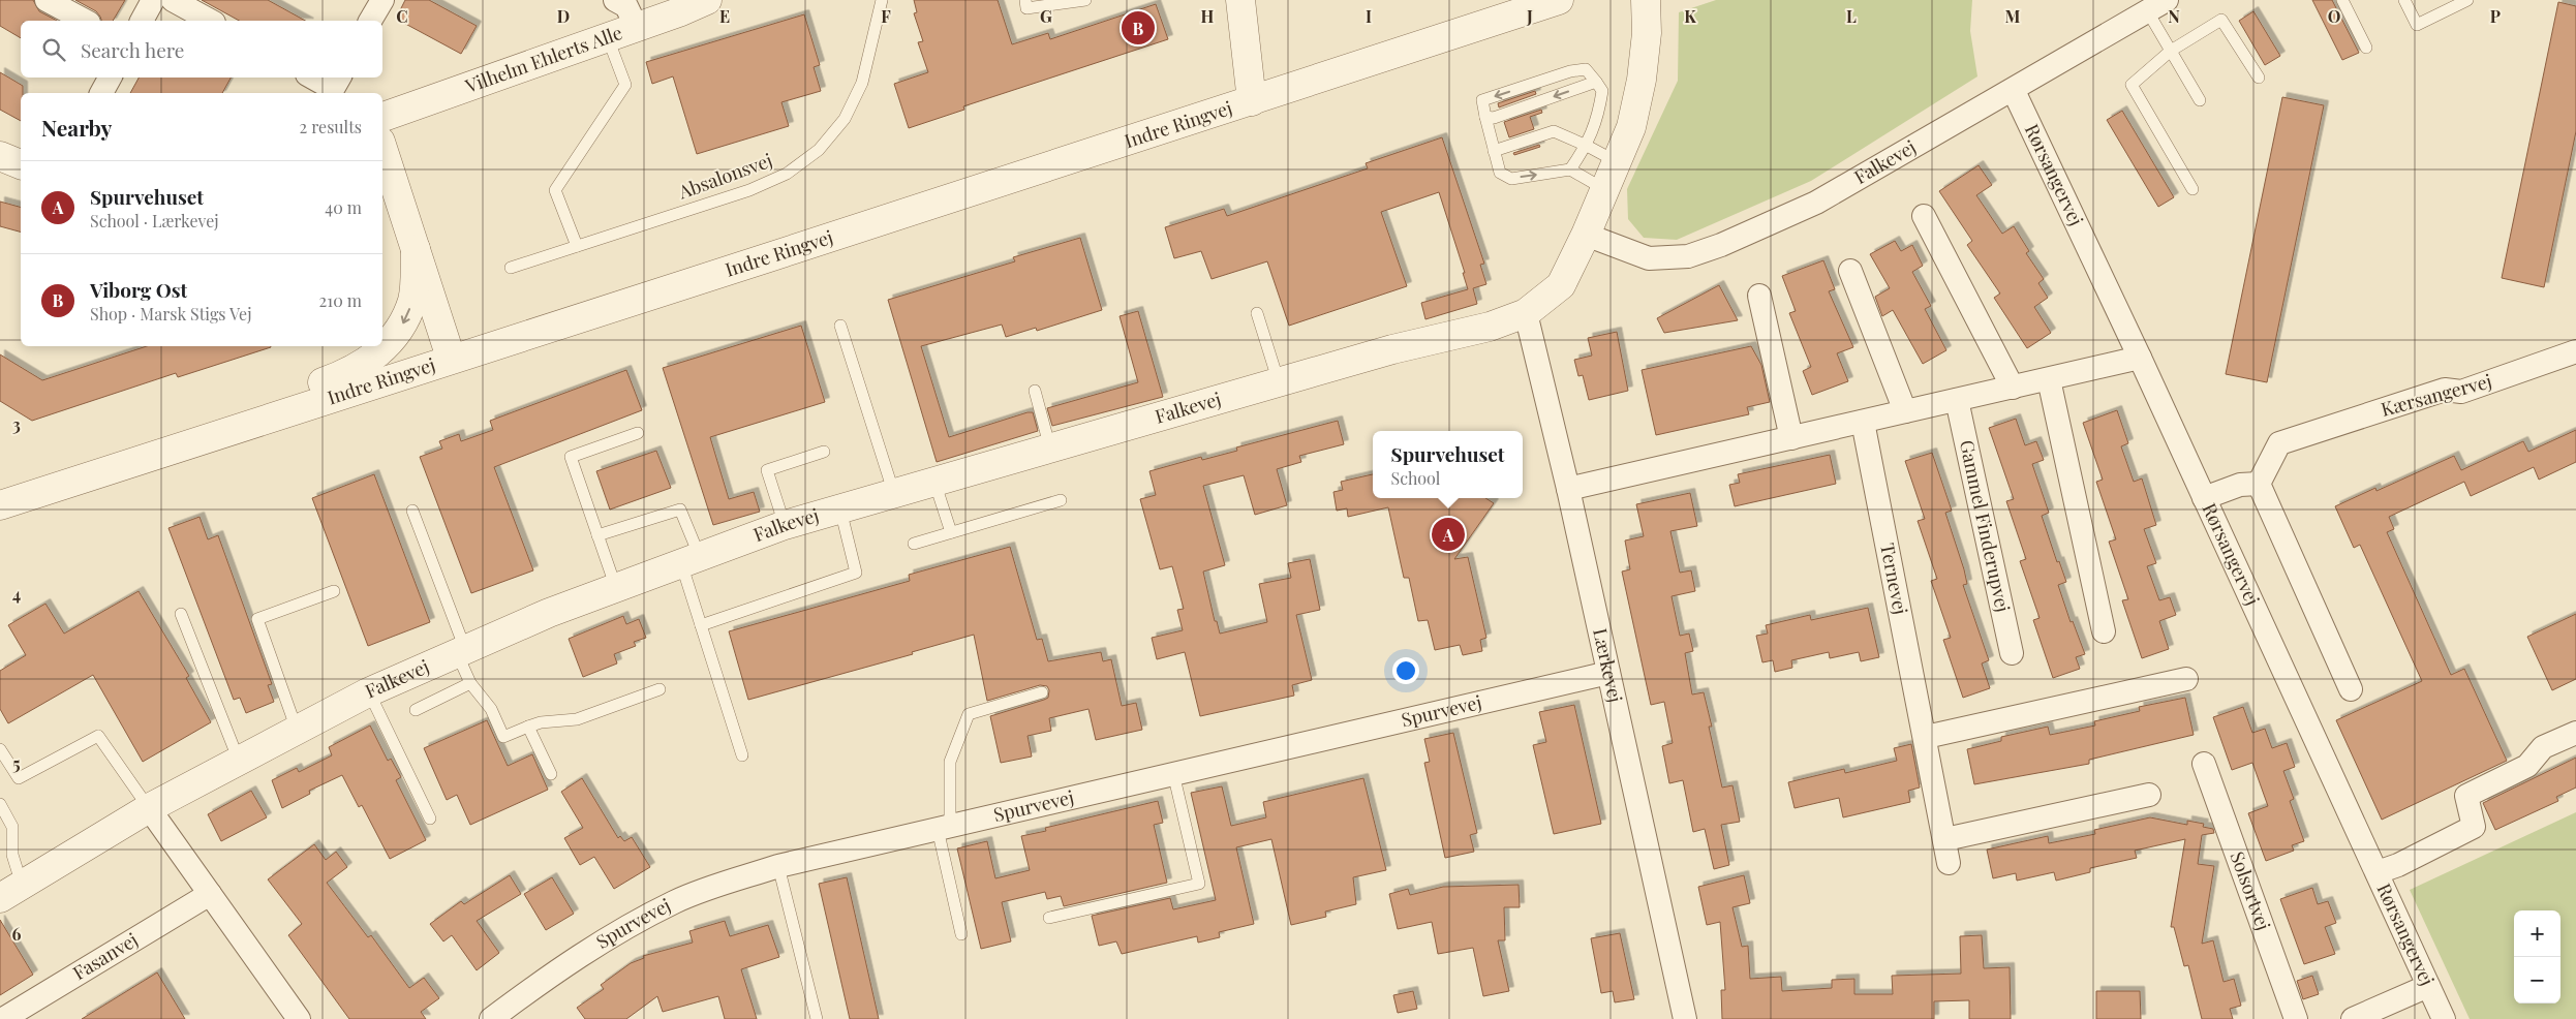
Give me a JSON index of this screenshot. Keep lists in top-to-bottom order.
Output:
{
  "streets": {
    "street": [
      "Vilhelm Ehlerts Alle",
      "Indre Ringvej",
      "Falkevej",
      "Rørsangervej",
      "Kærsangervej",
      "Gammel Finderupvej",
      "Ternevej",
      "Lærkevej",
      "Spurvevej",
      "Solsortvej",
      "Fasanvej"
    ],
    "lane": ["Absalonsvej"]
  },
  "crossings": [
    ["Falkevej", "Rørsangervej"],
    ["Falkevej", "Lærkevej"],
    ["Lærkevej", "Spurvevej"]
  ],
  "page": {
    "pins": ["B", "A"],
    "search": "Search here",
    "heading": ["Nearby", "2 results"],
    "list": [
      {
        "mark": "A",
        "name": "Spurvehuset",
        "note": "School · Lærkevej",
        "value": "40 m"
      },
      {
        "mark": "B",
        "name": "Viborg Ost",
        "note": "Shop · Marsk Stigs Vej",
        "value": "210 m"
      }
    ],
    "popup": ["Spurvehuset", "School"],
    "map_buttons": ["+", "−"]
  },
  "grid": {
    "columns": [
      "C",
      "D",
      "E",
      "F",
      "G",
      "H",
      "I",
      "J",
      "K",
      "L",
      "M",
      "N",
      "O",
      "P"
    ],
    "rows": [
      "3",
      "4",
      "5",
      "6"
    ]
  }
}
